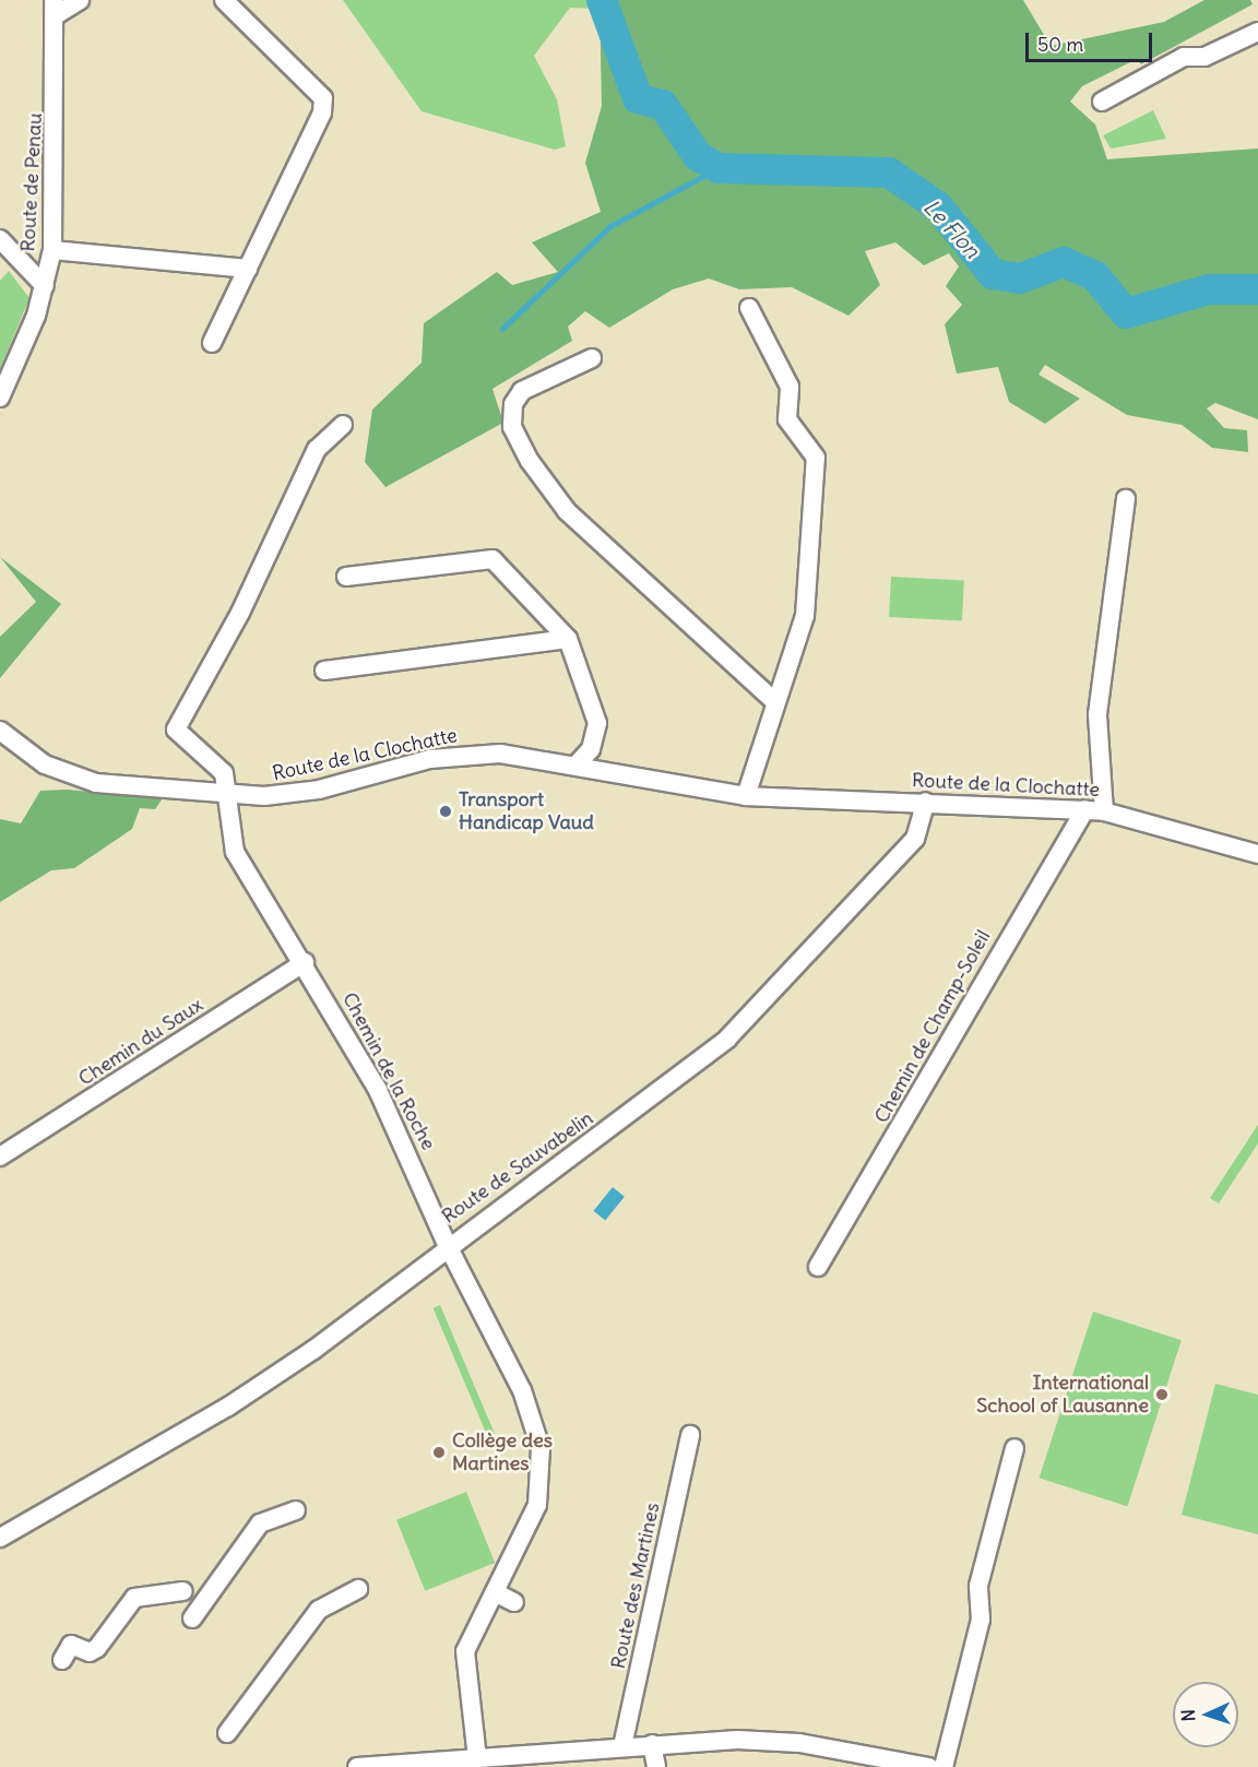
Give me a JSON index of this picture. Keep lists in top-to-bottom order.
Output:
{
  "streets": {
    "street": [
      "Route de Penau",
      "Route de la Clochatte",
      "Chemin de Champ-Soleil",
      "Chemin du Saux",
      "Chemin de la Roche",
      "Route de Sauvabelin",
      "Route des Martines"
    ]
  },
  "crossings": [
    ["Route de la Clochatte", "Chemin de Champ-Soleil"],
    ["Route de la Clochatte", "Chemin de la Roche"],
    ["Route de la Clochatte", "Route de Sauvabelin"],
    ["Chemin du Saux", "Chemin de la Roche"],
    ["Chemin de la Roche", "Route de Sauvabelin"]
  ],
  "water": ["Le Flon"],
  "places": ["Transport Handicap Vaud", "International School of Lausanne", "Collège des Martines"],
  "scale_bar": "50 m",
  "north": "left"
}
